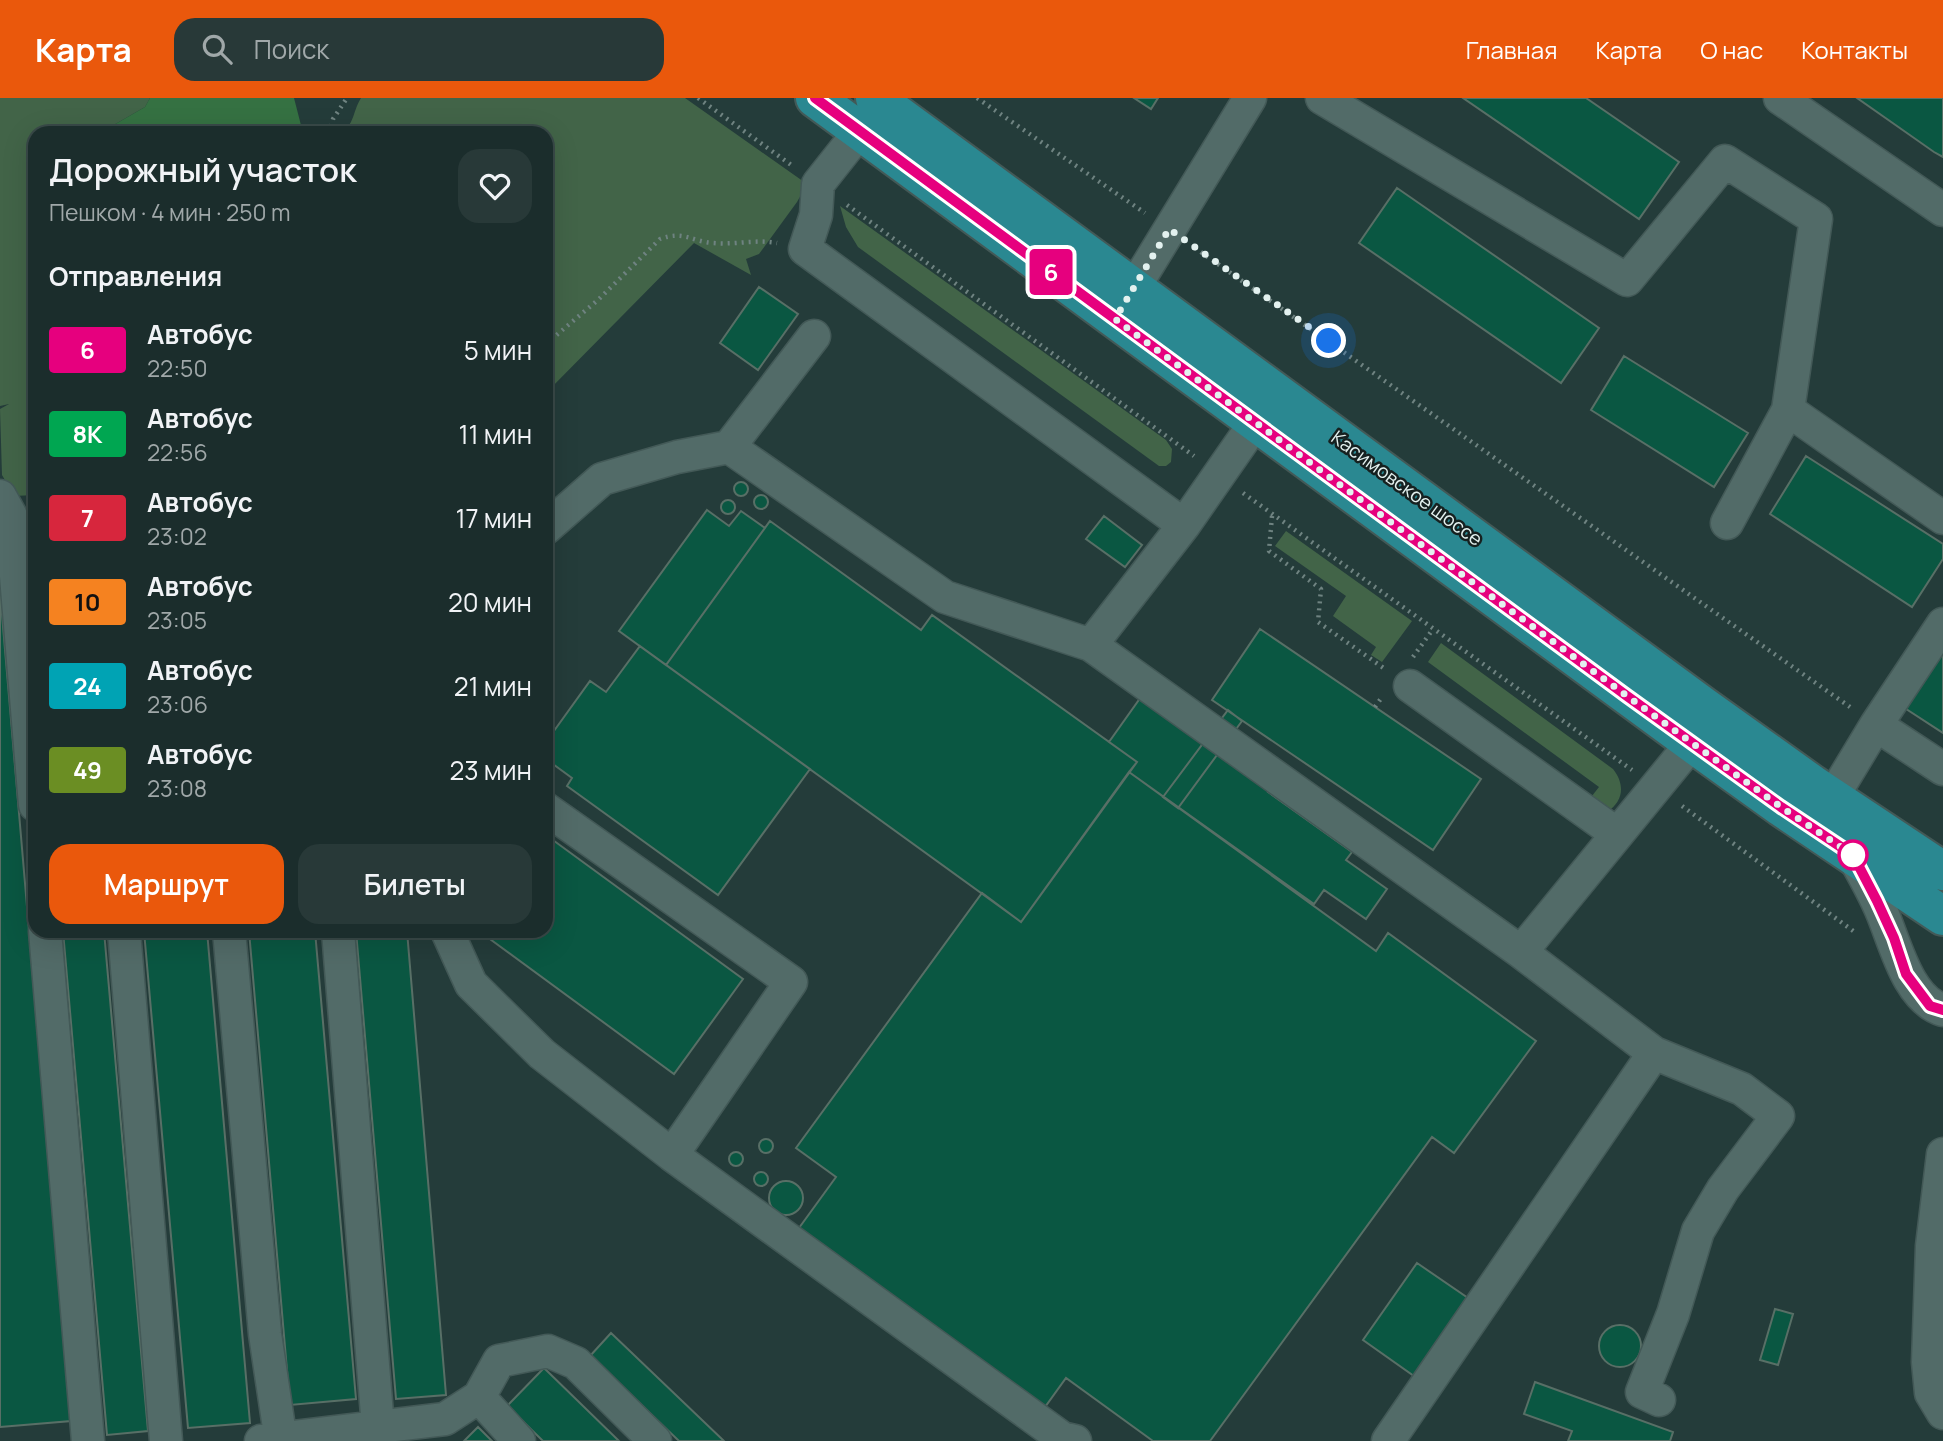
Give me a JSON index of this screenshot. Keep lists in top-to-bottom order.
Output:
{
  "streets": {
    "main road": ["Касимовское шоссе"]
  },
  "lines": ["bus line 6"],
  "page": {
    "header": "Карта",
    "search": "Поиск",
    "nav": [
      "Главная",
      "Карта",
      "О нас",
      "Контакты"
    ],
    "on_map": "6",
    "heading": [
      ["Дорожный участок", "Пешком · 4 мин · 250 m"],
      "Отправления"
    ],
    "list": [
      {
        "mark": "6",
        "name": "Автобус",
        "note": "22:50",
        "value": "5 мин"
      },
      {
        "mark": "8К",
        "name": "Автобус",
        "note": "22:56",
        "value": "11 мин"
      },
      {
        "mark": "7",
        "name": "Автобус",
        "note": "23:02",
        "value": "17 мин"
      },
      {
        "mark": "10",
        "name": "Автобус",
        "note": "23:05",
        "value": "20 мин"
      },
      {
        "mark": "24",
        "name": "Автобус",
        "note": "23:06",
        "value": "21 мин"
      },
      {
        "mark": "49",
        "name": "Автобус",
        "note": "23:08",
        "value": "23 мин"
      }
    ],
    "buttons": ["Маршрут", "Билеты"]
  }
}
